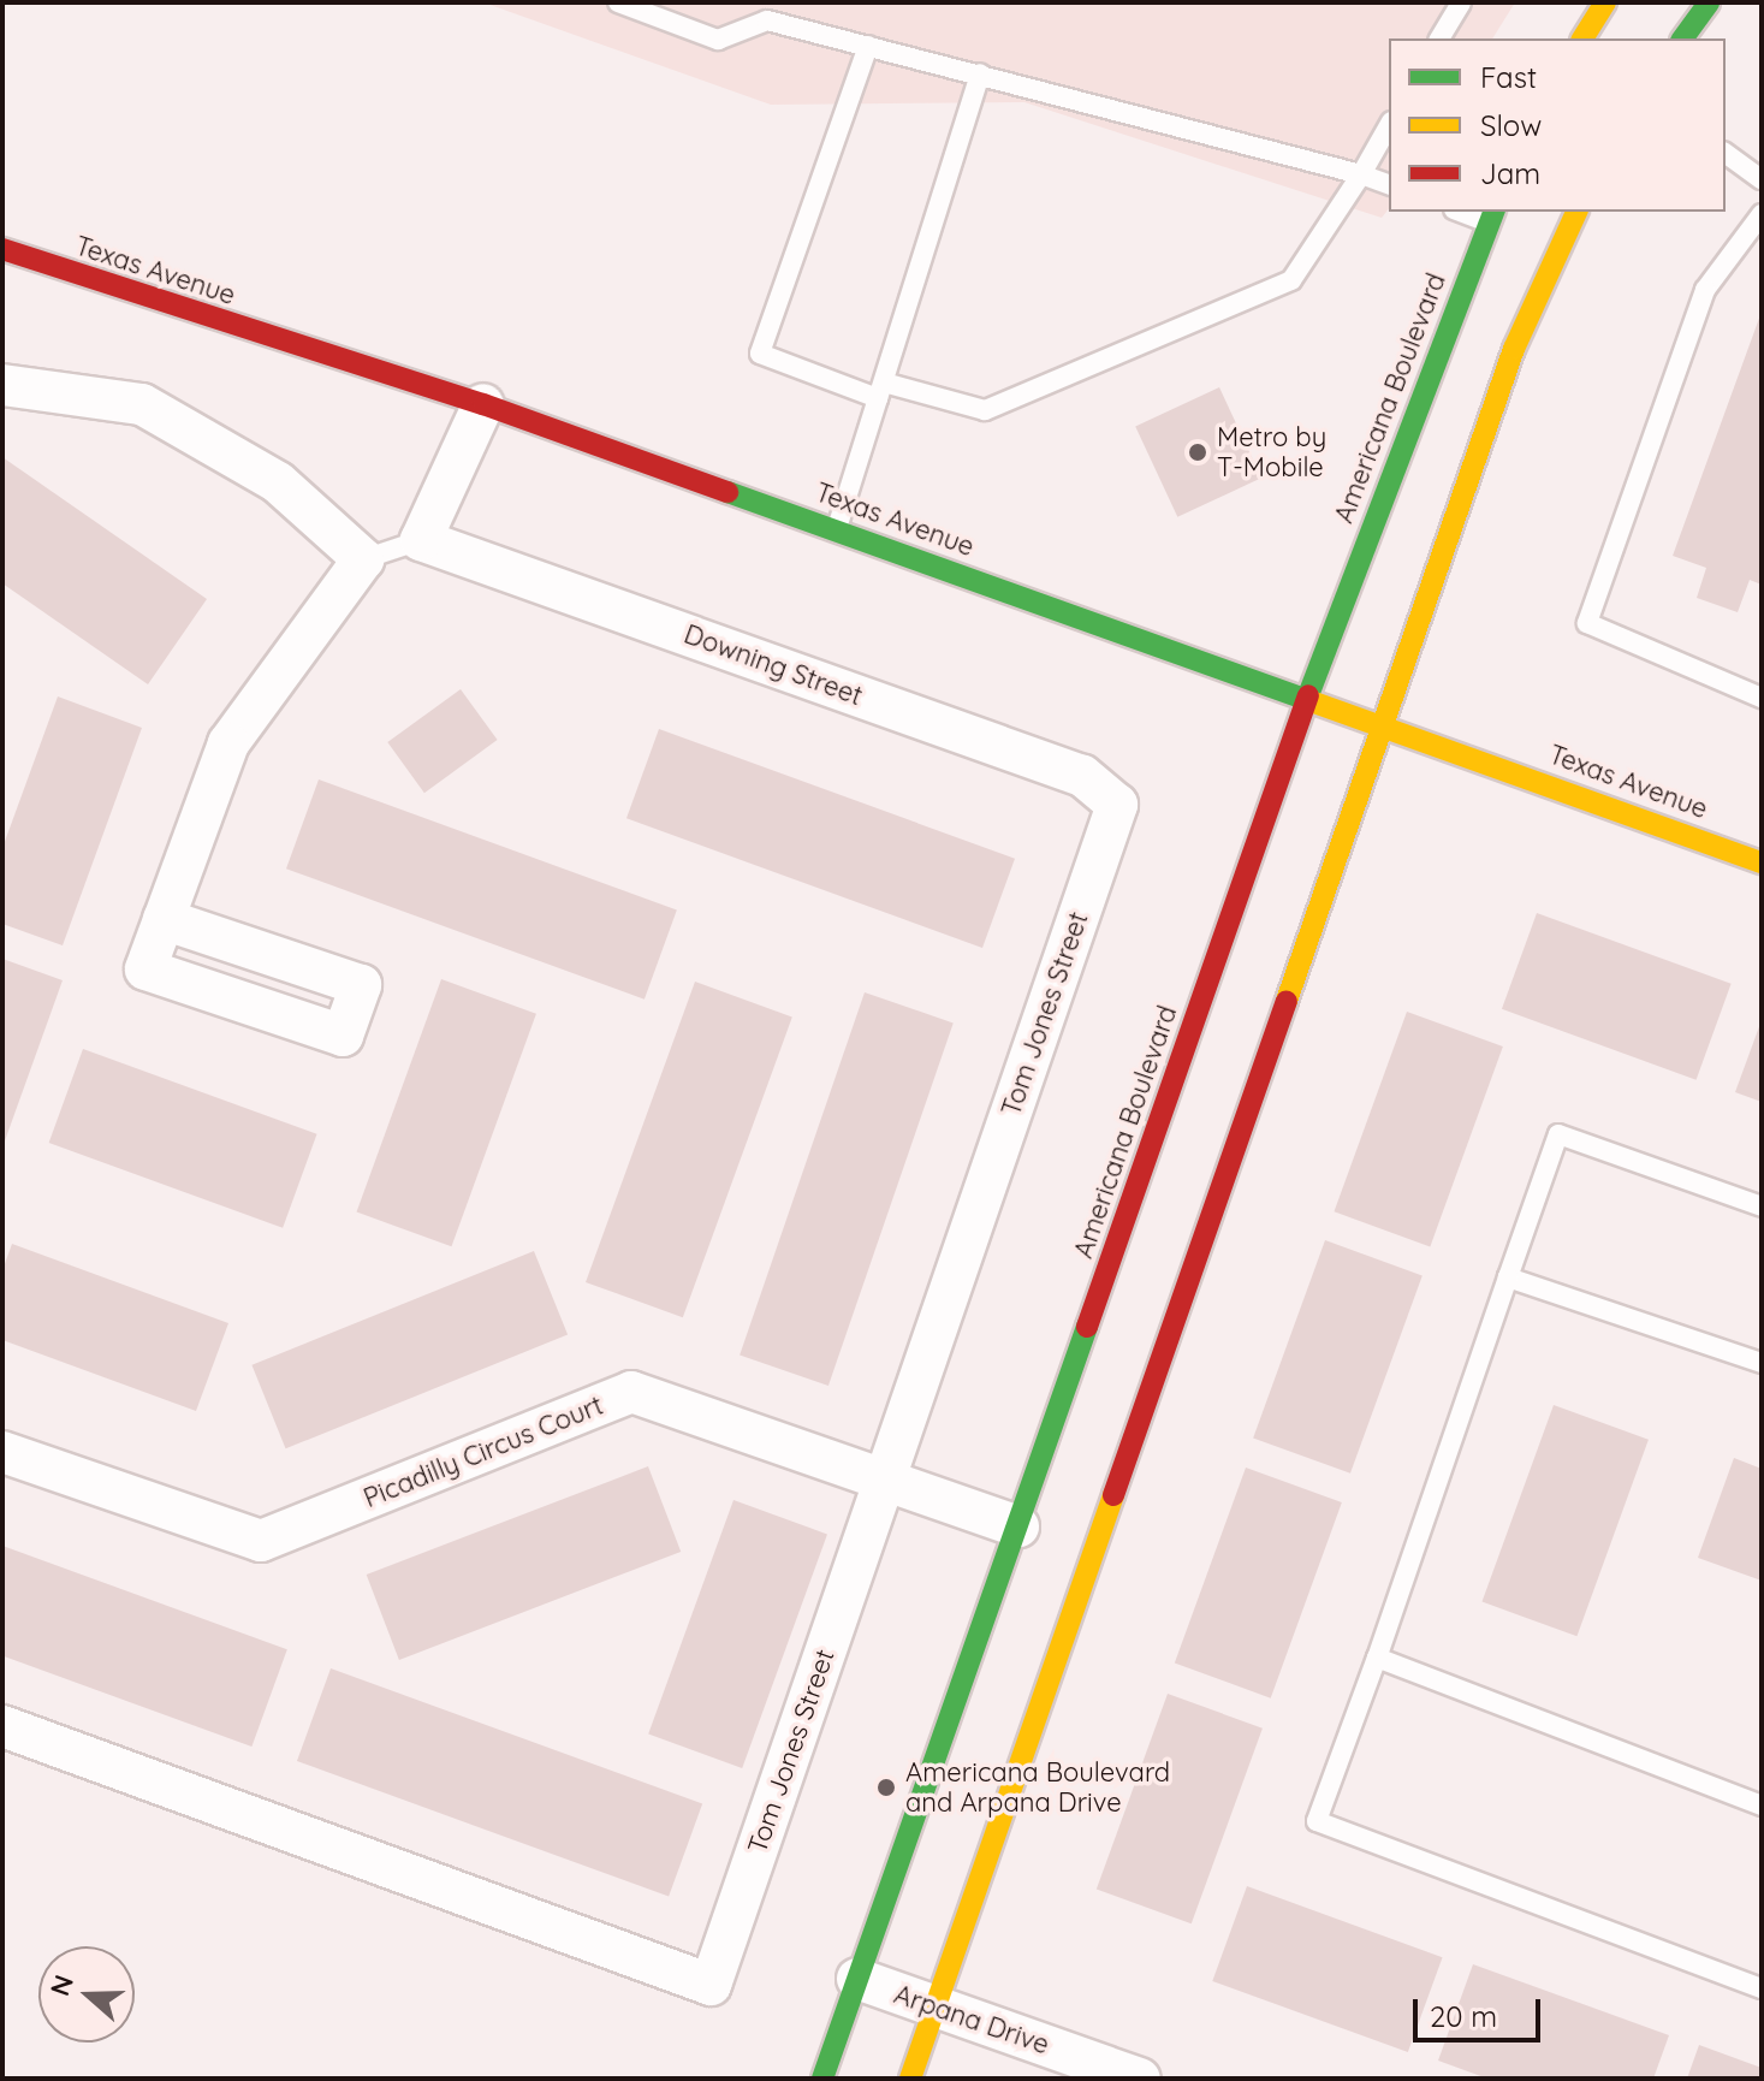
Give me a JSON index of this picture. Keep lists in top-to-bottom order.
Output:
{
  "streets": {
    "main road": ["Texas Avenue", "Americana Boulevard"],
    "street": [
      "Downing Street",
      "Tom Jones Street",
      "Picadilly Circus Court",
      "Arpana Drive"
    ]
  },
  "crossings": [
    ["Texas Avenue", "Americana Boulevard"],
    ["Americana Boulevard", "Picadilly Circus Court"],
    ["Americana Boulevard", "Arpana Drive"],
    ["Downing Street", "Tom Jones Street"],
    ["Tom Jones Street", "Picadilly Circus Court"]
  ],
  "places": ["Metro by T-Mobile", "Americana Boulevard and Arpana Drive"],
  "legend": ["Fast", "Slow", "Jam"],
  "scale_bar": "20 m",
  "north": "left"
}
